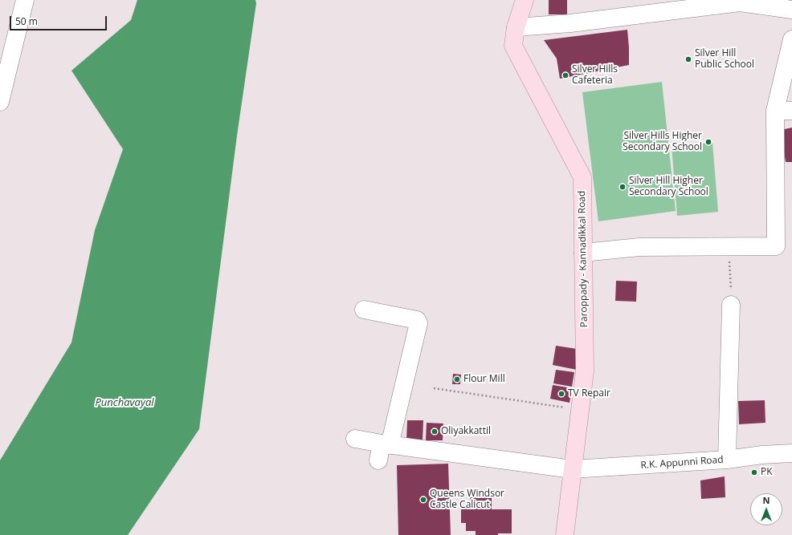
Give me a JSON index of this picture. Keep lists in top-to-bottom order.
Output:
{
  "streets": {
    "main road": ["Paroppady - Kannadikkal Road"],
    "street": ["R.K. Appunni Road"]
  },
  "crossings": [
    ["Paroppady - Kannadikkal Road", "R.K. Appunni Road"]
  ],
  "water": ["Punchavayal"],
  "places": [
    "Silver Hill Public School",
    "Silver Hills Cafeteria",
    "Silver Hills Higher Secondary School",
    "Silver Hill Higher Secondary School",
    "Flour Mill",
    "TV Repair",
    "Oliyakkattil",
    "PK",
    "Queens Windsor Castle Calicut"
  ],
  "scale_bar": "50 m",
  "north": "top"
}
